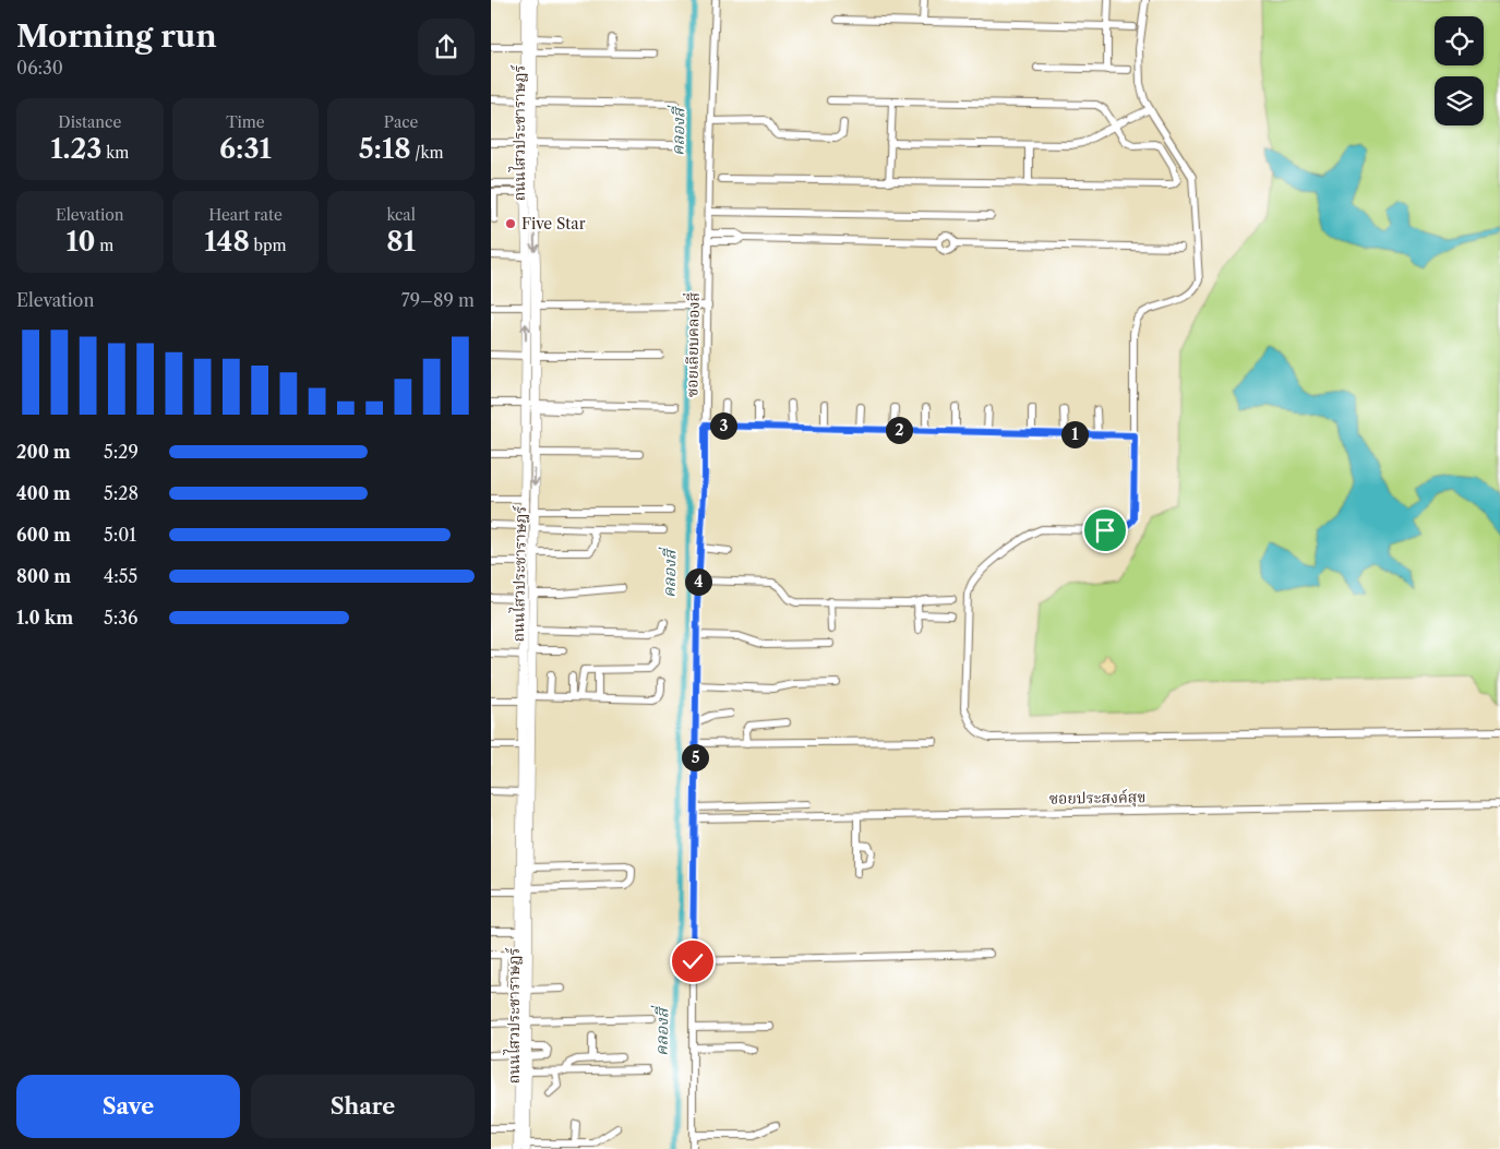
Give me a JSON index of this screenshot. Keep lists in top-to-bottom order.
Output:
{
  "streets": {
    "main road": ["ถนนไสวประชาราษฎร์"],
    "street": ["ซอยเลียบคลองสี่", "ซอยประสงค์สุข"]
  },
  "crossings": [
    ["ซอยเลียบคลองสี่", "ซอยประสงค์สุข"]
  ],
  "water": ["คลองสี่"],
  "places": ["Five Star"],
  "page": {
    "heading": ["Morning run", "06:30"],
    "stats": [
      ["Distance", "1.23 km"],
      ["Time", "6:31"],
      ["Pace", "5:18 /km"],
      ["Elevation", "10 m"],
      ["Heart rate", "148 bpm"],
      ["kcal", "81"]
    ],
    "chart": ["Elevation", "79–89 m"],
    "pins": [
      "3",
      "2",
      "1",
      "4",
      "5"
    ],
    "list": [
      {
        "name": "200 m",
        "note": "5:29"
      },
      {
        "name": "400 m",
        "note": "5:28"
      },
      {
        "name": "600 m",
        "note": "5:01"
      },
      {
        "name": "800 m",
        "note": "4:55"
      },
      {
        "name": "1.0 km",
        "note": "5:36"
      }
    ],
    "buttons": ["Save", "Share"]
  }
}
